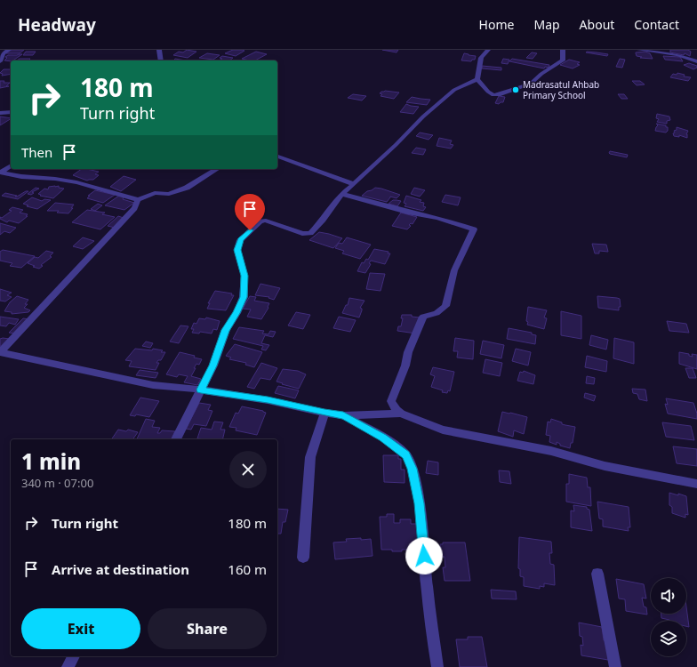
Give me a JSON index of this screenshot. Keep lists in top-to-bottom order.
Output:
{
  "places": ["Madrasatul Ahbab Primary School"],
  "page": {
    "header": "Headway",
    "nav": [
      "Home",
      "Map",
      "About",
      "Contact"
    ],
    "turn": ["180 m", "Turn right"],
    "then": "Then",
    "heading": ["1 min", "340 m · 07:00"],
    "list": [
      {
        "name": "Turn right",
        "value": "180 m"
      },
      {
        "name": "Arrive at destination",
        "value": "160 m"
      }
    ],
    "buttons": ["Exit", "Share"]
  }
}
